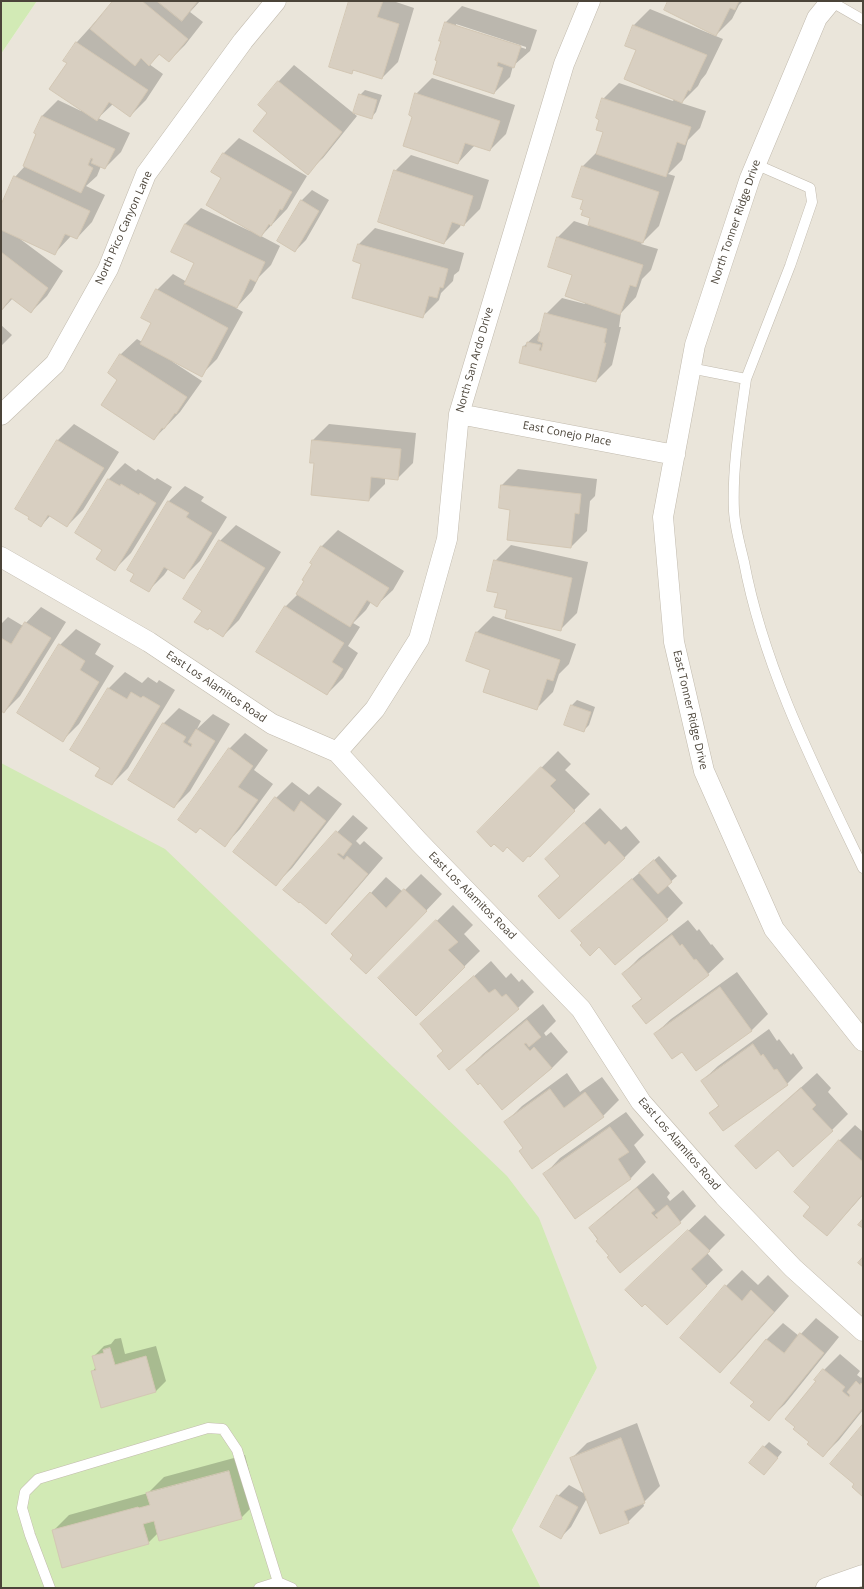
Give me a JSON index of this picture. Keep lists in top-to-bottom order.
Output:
{
  "streets": {
    "street": [
      "North Tonner Ridge Drive",
      "North Pico Canyon Lane",
      "North San Ardo Drive",
      "East Conejo Place",
      "East Los Alamitos Road",
      "East Tonner Ridge Drive"
    ]
  },
  "crossings": [
    ["North Tonner Ridge Drive", "East Conejo Place"],
    ["North Tonner Ridge Drive", "East Tonner Ridge Drive"],
    ["North San Ardo Drive", "East Conejo Place"],
    ["North San Ardo Drive", "East Los Alamitos Road"],
    ["East Conejo Place", "East Tonner Ridge Drive"]
  ]
}
